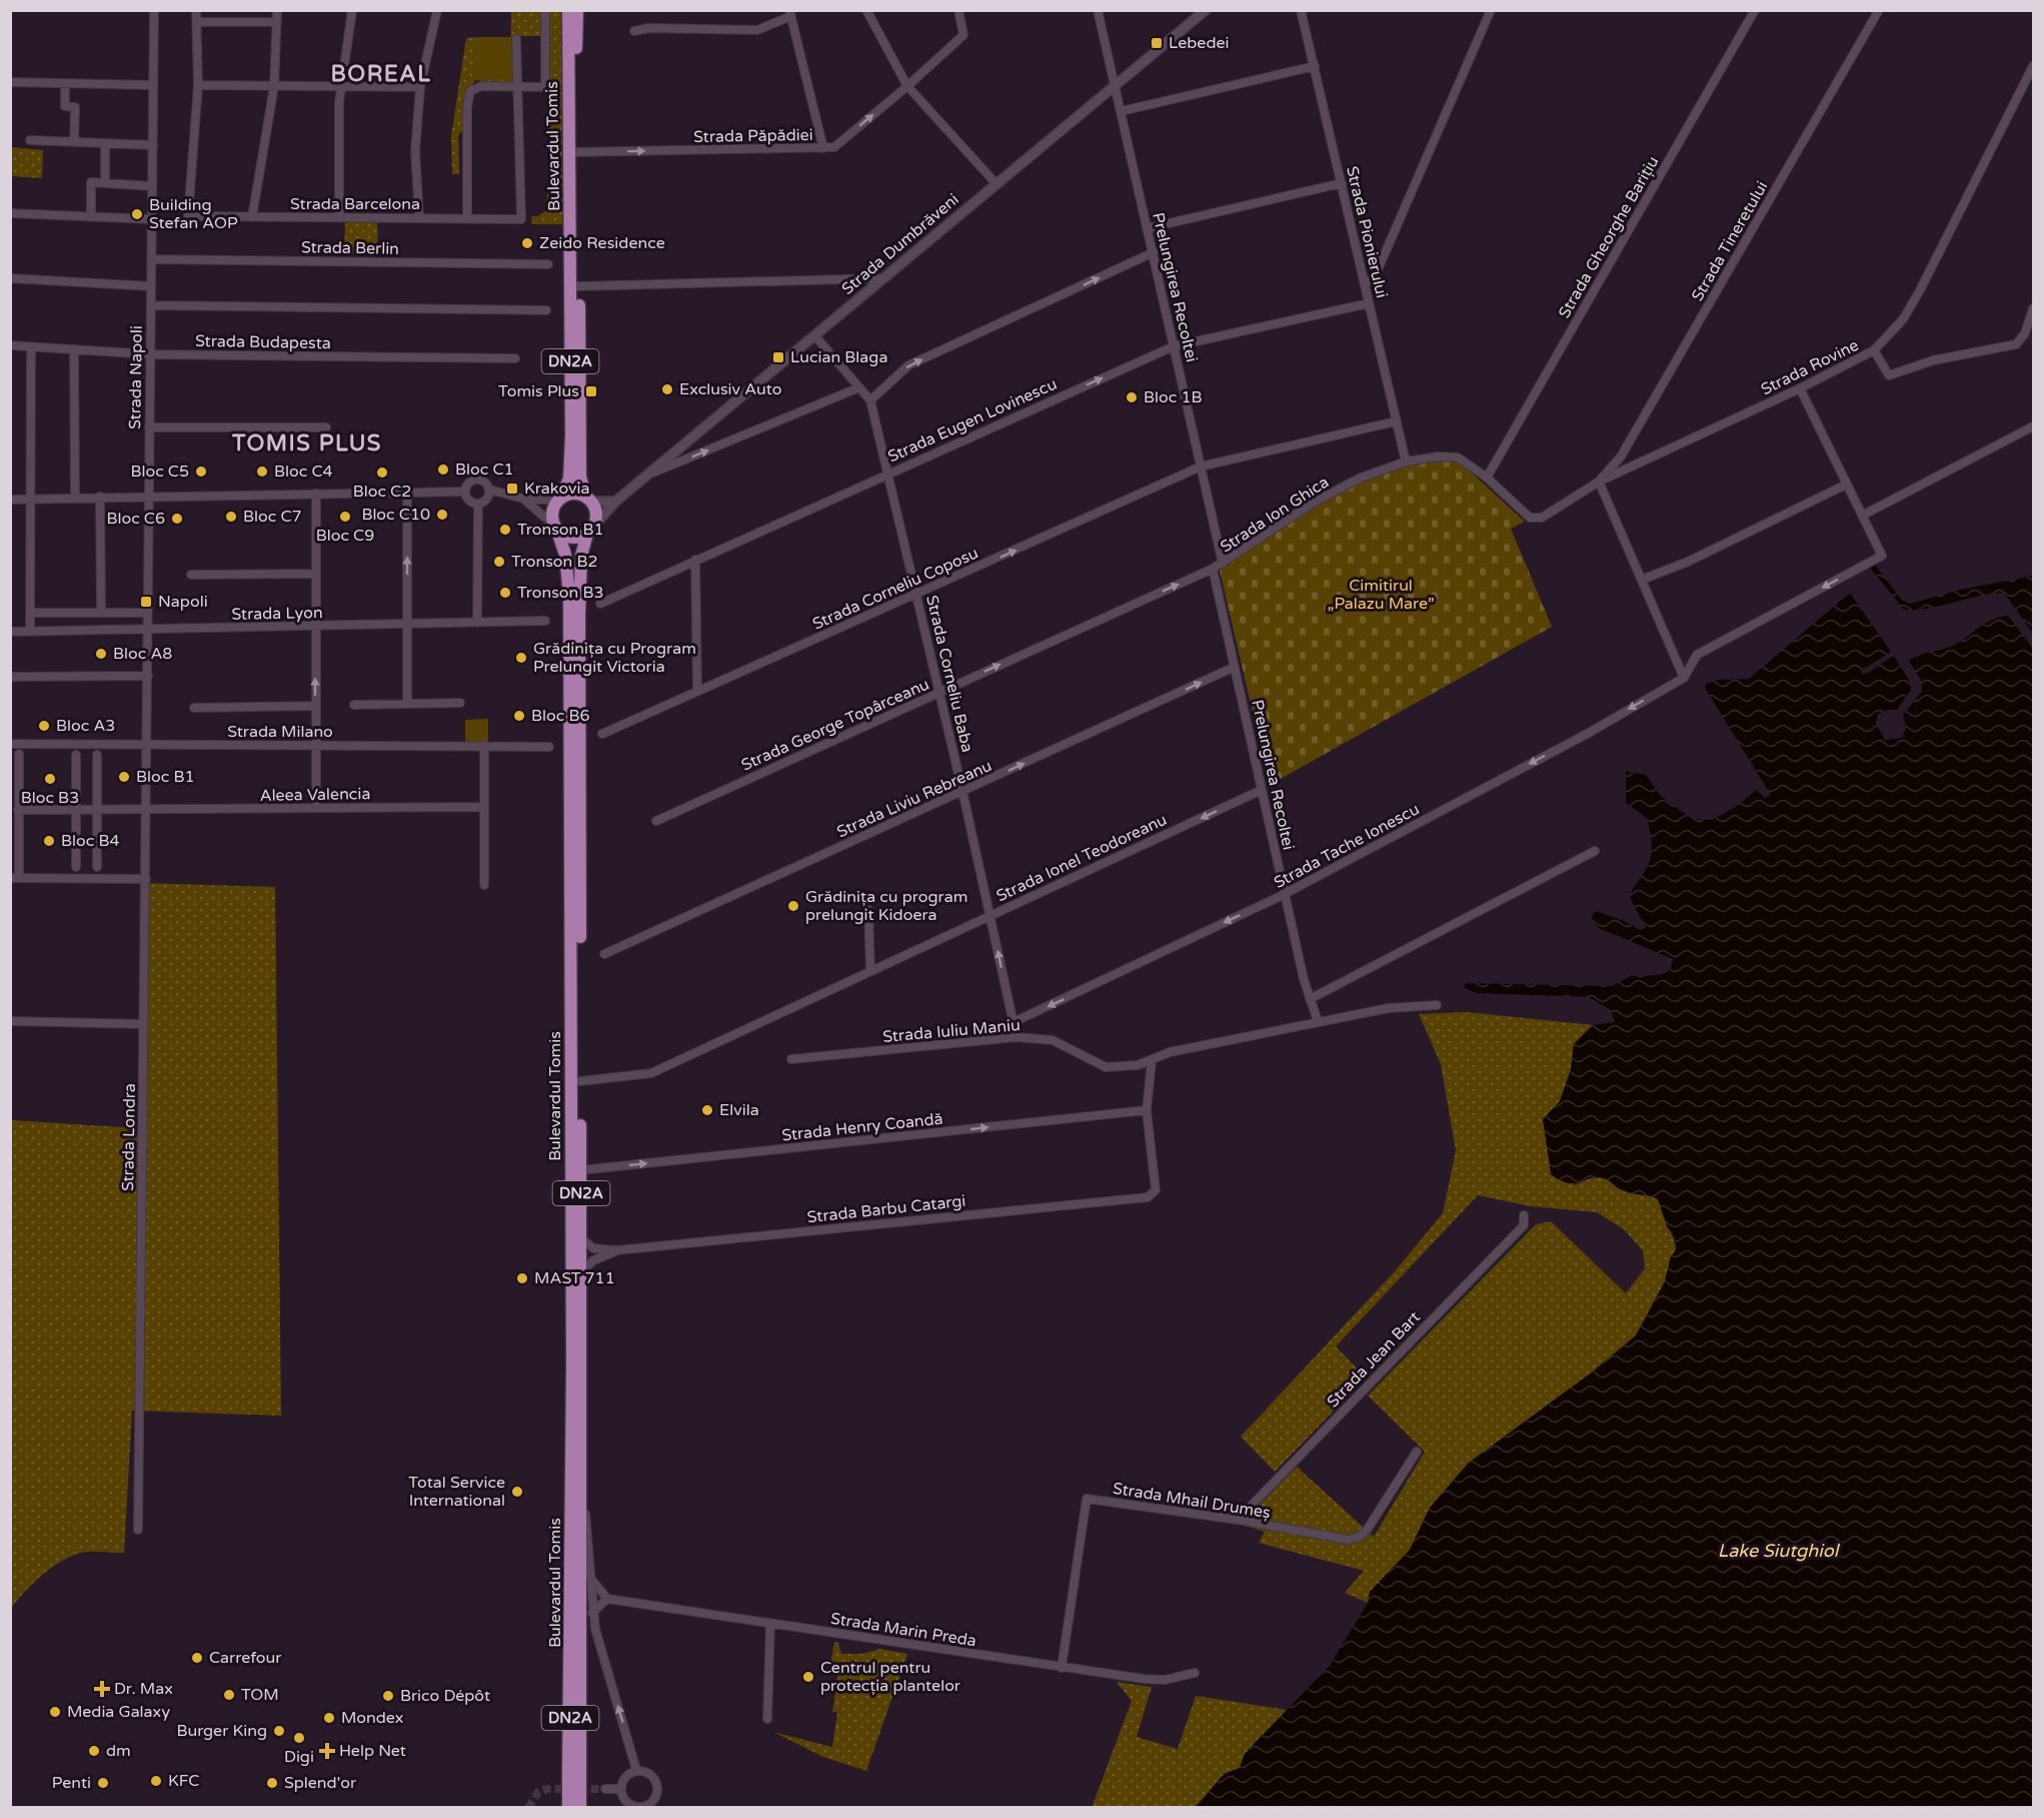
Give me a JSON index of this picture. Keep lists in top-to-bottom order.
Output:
{
  "streets": {
    "main road": ["Bulevardul Tomis", "DN2A"],
    "street": [
      "Strada Păpădiei",
      "Strada Barcelona",
      "Strada Pionierului",
      "Strada Gheorghe Barițiu",
      "Strada Tineretului",
      "Strada Dumbrăveni",
      "Strada Berlin",
      "Prelungirea Recoltei",
      "Strada Budapesta",
      "Strada Rovine",
      "Strada Napoli",
      "Strada Eugen Lovinescu",
      "Strada Ion Ghica",
      "Strada Corneliu Coposu",
      "Strada Lyon",
      "Strada Corneliu Baba",
      "Strada George Topârceanu",
      "Strada Milano",
      "Aleea Valencia",
      "Strada Liviu Rebreanu",
      "Strada Tache Ionescu",
      "Strada Ionel Teodoreanu",
      "Strada Iuliu Maniu",
      "Strada Henry Coandă",
      "Strada Londra",
      "Strada Barbu Catargi",
      "Strada Jean Bart",
      "Strada Mhail Drumeș",
      "Strada Marin Preda"
    ]
  },
  "crossings": [
    ["Strada Păpădiei", "Bulevardul Tomis"],
    ["Bulevardul Tomis", "Strada Dumbrăveni"],
    ["Bulevardul Tomis", "DN2A"],
    ["Bulevardul Tomis", "Strada Ionel Teodoreanu"],
    ["Bulevardul Tomis", "Strada Henry Coandă"],
    ["Bulevardul Tomis", "Strada Barbu Catargi"],
    ["Strada Pionierului", "Strada Eugen Lovinescu"],
    ["Strada Pionierului", "Strada Ion Ghica"],
    ["Strada Pionierului", "Strada Corneliu Coposu"],
    ["Strada Gheorghe Barițiu", "Strada Ion Ghica"],
    ["Strada Tineretului", "Strada Rovine"],
    ["Strada Dumbrăveni", "Prelungirea Recoltei"],
    ["Strada Dumbrăveni", "DN2A"],
    ["Strada Dumbrăveni", "Strada Corneliu Baba"],
    ["Strada Berlin", "Strada Napoli"],
    ["Prelungirea Recoltei", "Strada Eugen Lovinescu"],
    ["Prelungirea Recoltei", "Strada Ion Ghica"],
    ["Prelungirea Recoltei", "Strada Corneliu Coposu"],
    ["Prelungirea Recoltei", "Strada George Topârceanu"],
    ["Prelungirea Recoltei", "Strada Liviu Rebreanu"],
    ["Prelungirea Recoltei", "Strada Tache Ionescu"],
    ["Prelungirea Recoltei", "Strada Ionel Teodoreanu"],
    ["Prelungirea Recoltei", "Strada Iuliu Maniu"],
    ["Strada Budapesta", "Strada Napoli"],
    ["Strada Rovine", "Strada Ion Ghica"],
    ["Strada Napoli", "Strada Lyon"],
    ["Strada Napoli", "Strada Milano"],
    ["Strada Napoli", "Strada Londra"],
    ["Strada Eugen Lovinescu", "Strada Corneliu Baba"],
    ["Strada Ion Ghica", "Strada George Topârceanu"],
    ["Strada Corneliu Coposu", "Strada Corneliu Baba"],
    ["Strada Corneliu Baba", "Strada George Topârceanu"],
    ["Strada Corneliu Baba", "Strada Liviu Rebreanu"],
    ["Strada Corneliu Baba", "Strada Tache Ionescu"],
    ["Strada Corneliu Baba", "Strada Ionel Teodoreanu"],
    ["Strada Corneliu Baba", "Strada Iuliu Maniu"],
    ["Strada Milano", "Strada Londra"],
    ["Aleea Valencia", "Strada Londra"],
    ["Strada Henry Coandă", "Strada Barbu Catargi"],
    ["Strada Jean Bart", "Strada Mhail Drumeș"],
    ["Strada Mhail Drumeș", "Strada Marin Preda"]
  ],
  "one_way": [
    "Strada Păpădiei",
    "Strada Eugen Lovinescu",
    "Strada Corneliu Coposu",
    "Strada George Topârceanu",
    "Strada Liviu Rebreanu",
    "Strada Tache Ionescu",
    "Strada Ionel Teodoreanu",
    "Strada Henry Coandă"
  ],
  "districts": ["BOREAL", "TOMIS PLUS"],
  "water": ["Lake Siutghiol"],
  "parks": ["Cimitirul „Palazu Mare”"],
  "places": {
    "transit": [
      "Lebedei",
      "Lucian Blaga",
      "Tomis Plus",
      "Krakovia",
      "Napoli"
    ],
    "other": [
      "Building Stefan AOP",
      "Zeido Residence",
      "Exclusiv Auto",
      "Bloc 1B",
      "Bloc C1",
      "Bloc C5",
      "Bloc C4",
      "Bloc C2",
      "Bloc C10",
      "Bloc C7",
      "Bloc C9",
      "Bloc C6",
      "Tronson B1",
      "Tronson B2",
      "Tronson B3",
      "Bloc A8",
      "Grădinița cu Program Prelungit Victoria",
      "Bloc B6",
      "Bloc A3",
      "Bloc B1",
      "Bloc B3",
      "Bloc B4",
      "Grădinița cu program prelungit Kidoera",
      "Elvila",
      "MAST 711",
      "Total Service International",
      "Carrefour",
      "Centrul pentru protecția plantelor",
      "TOM",
      "Brico Dépôt",
      "Media Galaxy",
      "Mondex",
      "Burger King",
      "Digi",
      "dm",
      "KFC",
      "Penti",
      "Splend'or"
    ],
    "health": ["Dr. Max", "Help Net"]
  }
}
